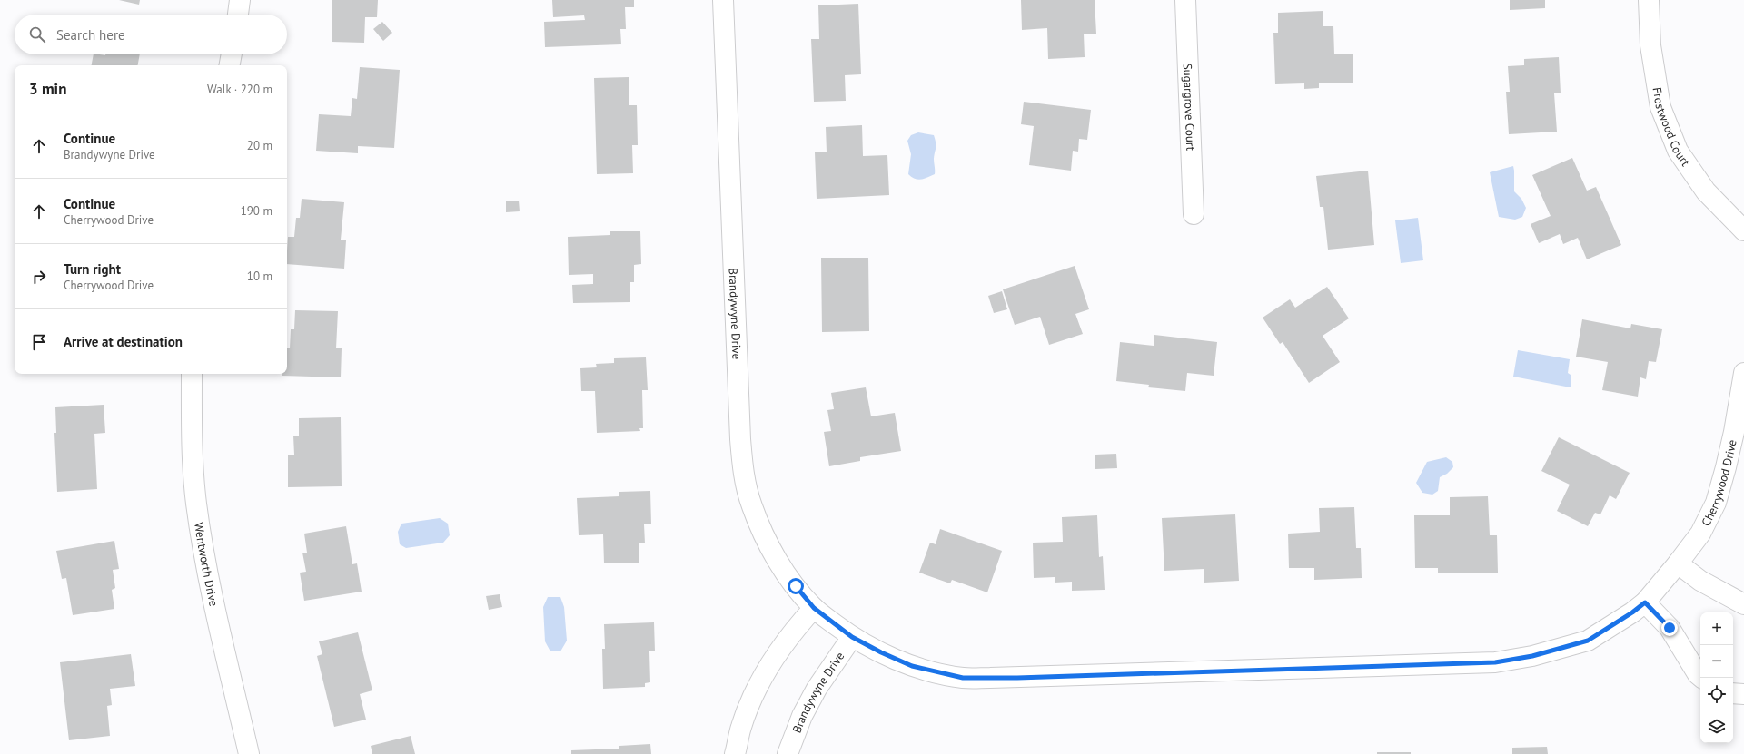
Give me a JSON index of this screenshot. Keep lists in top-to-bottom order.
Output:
{
  "streets": {
    "street": [
      "Sugargrove Court",
      "Frostwood Court",
      "Brandywyne Drive",
      "Cherrywood Drive",
      "Wentworth Drive"
    ]
  },
  "crossings": [
    ["Brandywyne Drive", "Cherrywood Drive"]
  ],
  "page": {
    "search": "Search here",
    "heading": ["3 min", "Walk · 220 m"],
    "list": [
      ["Continue", "Brandywyne Drive", "20 m"],
      ["Continue", "Cherrywood Drive", "190 m"],
      ["Turn right", "Cherrywood Drive", "10 m"],
      "Arrive at destination"
    ],
    "map_buttons": ["+", "−"]
  }
}
